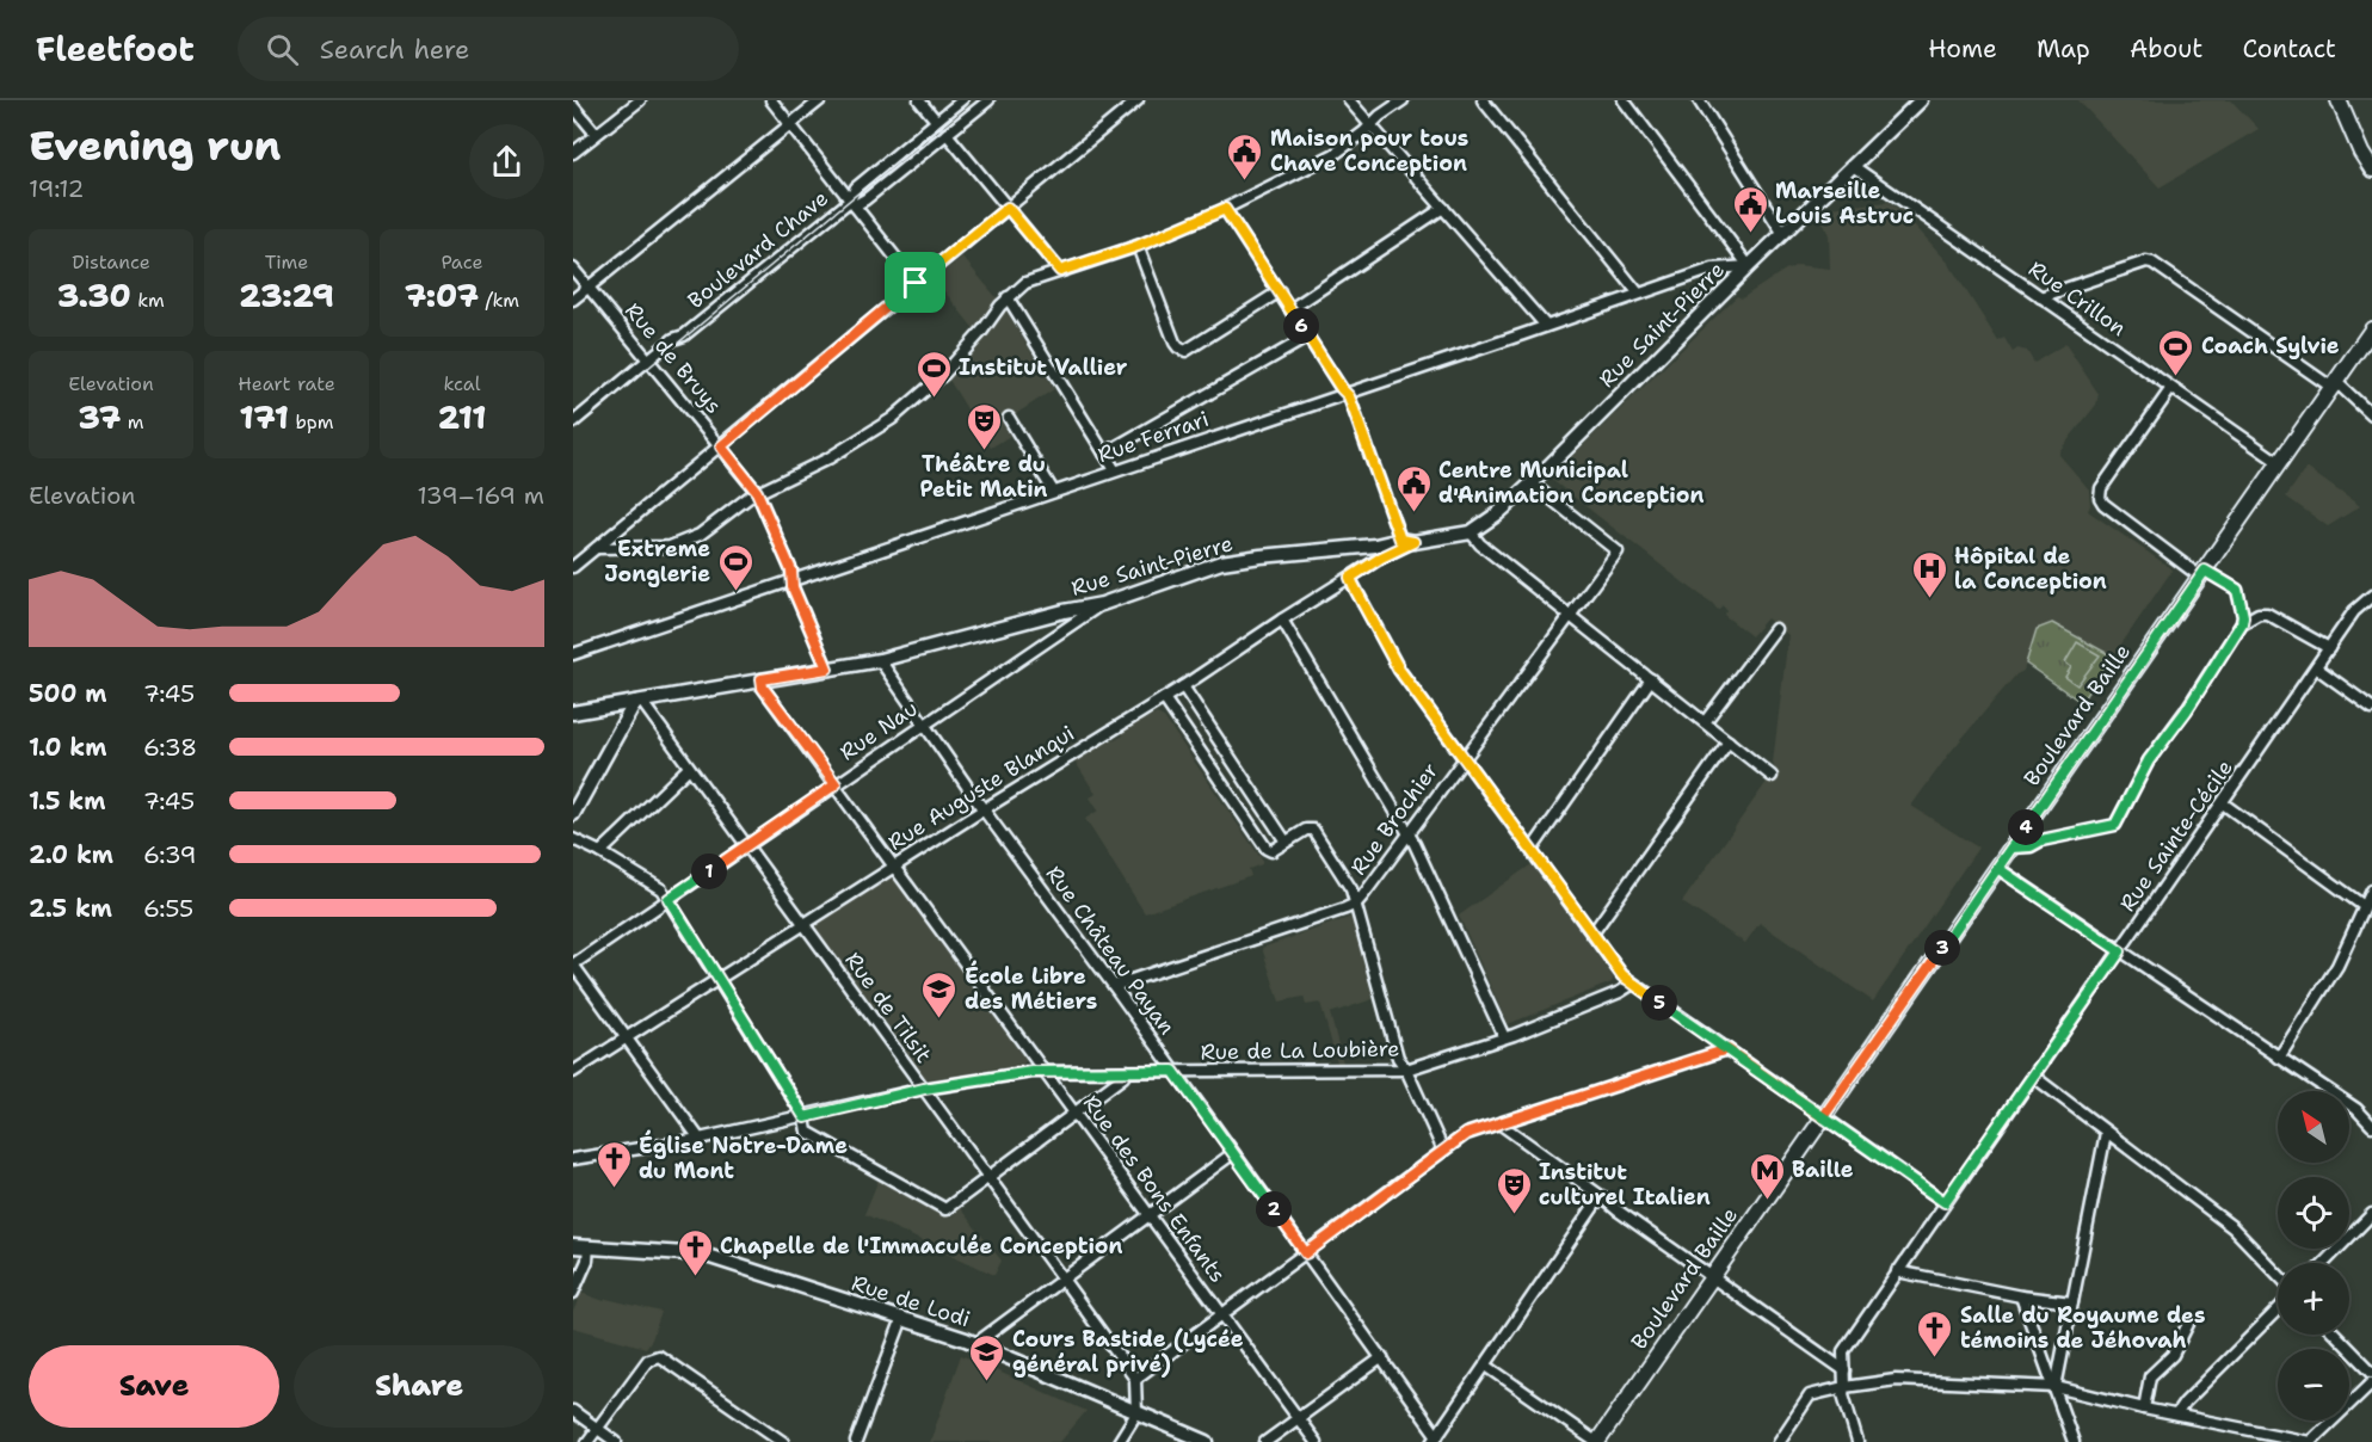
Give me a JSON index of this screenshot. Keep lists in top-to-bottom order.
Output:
{
  "streets": {
    "main road": ["Boulevard Baille"],
    "street": [
      "Boulevard Chave",
      "Rue Crillon",
      "Rue Saint-Pierre",
      "Rue de Bruys",
      "Rue Ferrari",
      "Rue Nau",
      "Rue Auguste Blanqui",
      "Rue Brochier",
      "Rue Sainte-Cécile",
      "Rue Château Payan",
      "Rue de Tilsit",
      "Rue de La Loubière",
      "Rue des Bons Enfants",
      "Rue de Lodi"
    ]
  },
  "crossings": [
    ["Boulevard Chave", "Rue de Bruys"],
    ["Rue Crillon", "Rue Saint-Pierre"],
    ["Rue Crillon", "Boulevard Baille"],
    ["Rue Saint-Pierre", "Rue de Bruys"],
    ["Rue Saint-Pierre", "Rue Ferrari"],
    ["Rue Saint-Pierre", "Rue Nau"],
    ["Rue Saint-Pierre", "Rue Auguste Blanqui"],
    ["Rue Saint-Pierre", "Rue Brochier"],
    ["Rue Saint-Pierre", "Rue Château Payan"],
    ["Rue Saint-Pierre", "Rue de Tilsit"],
    ["Rue Saint-Pierre", "Rue des Bons Enfants"],
    ["Rue de Bruys", "Rue Ferrari"],
    ["Rue Nau", "Rue Château Payan"],
    ["Rue Nau", "Rue de Tilsit"],
    ["Rue Nau", "Rue des Bons Enfants"],
    ["Rue Auguste Blanqui", "Rue Château Payan"],
    ["Rue Auguste Blanqui", "Rue de Tilsit"],
    ["Rue Auguste Blanqui", "Rue des Bons Enfants"],
    ["Rue Brochier", "Rue Château Payan"],
    ["Rue Château Payan", "Rue de La Loubière"],
    ["Rue de Tilsit", "Rue de La Loubière"],
    ["Rue de La Loubière", "Rue des Bons Enfants"]
  ],
  "places": {
    "public building": ["Maison pour tous Chave Conception", "Marseille Louis Astruc", "Centre Municipal d'Animation Conception"],
    "sports": ["Coach Sylvie", "Institut Vallier", "Extreme Jonglerie"],
    "theatre": ["Théâtre du Petit Matin", "Institut culturel Italien"],
    "hospital": ["Hôpital de la Conception"],
    "school or university": ["École Libre des Métiers", "Cours Bastide (Lycée général privé)"],
    "church": ["Église Notre-Dame du Mont", "Chapelle de l'Immaculée Conception", "Salle du Royaume des témoins de Jéhovah"],
    "metro station": ["Baille"]
  },
  "north": "top left",
  "page": {
    "header": "Fleetfoot",
    "search": "Search here",
    "nav": [
      "Home",
      "Map",
      "About",
      "Contact"
    ],
    "heading": ["Evening run", "19:12"],
    "stats": [
      ["Distance", "3.30 km"],
      ["Time", "23:29"],
      ["Pace", "7:07 /km"],
      ["Elevation", "37 m"],
      ["Heart rate", "171 bpm"],
      ["kcal", "211"]
    ],
    "pins": [
      "6",
      "4",
      "1",
      "3",
      "5",
      "2"
    ],
    "chart": ["Elevation", "139–169 m"],
    "list": [
      {
        "name": "500 m",
        "note": "7:45"
      },
      {
        "name": "1.0 km",
        "note": "6:38"
      },
      {
        "name": "1.5 km",
        "note": "7:45"
      },
      {
        "name": "2.0 km",
        "note": "6:39"
      },
      {
        "name": "2.5 km",
        "note": "6:55"
      }
    ],
    "map_buttons": ["+", "−"],
    "buttons": ["Save", "Share"]
  }
}
